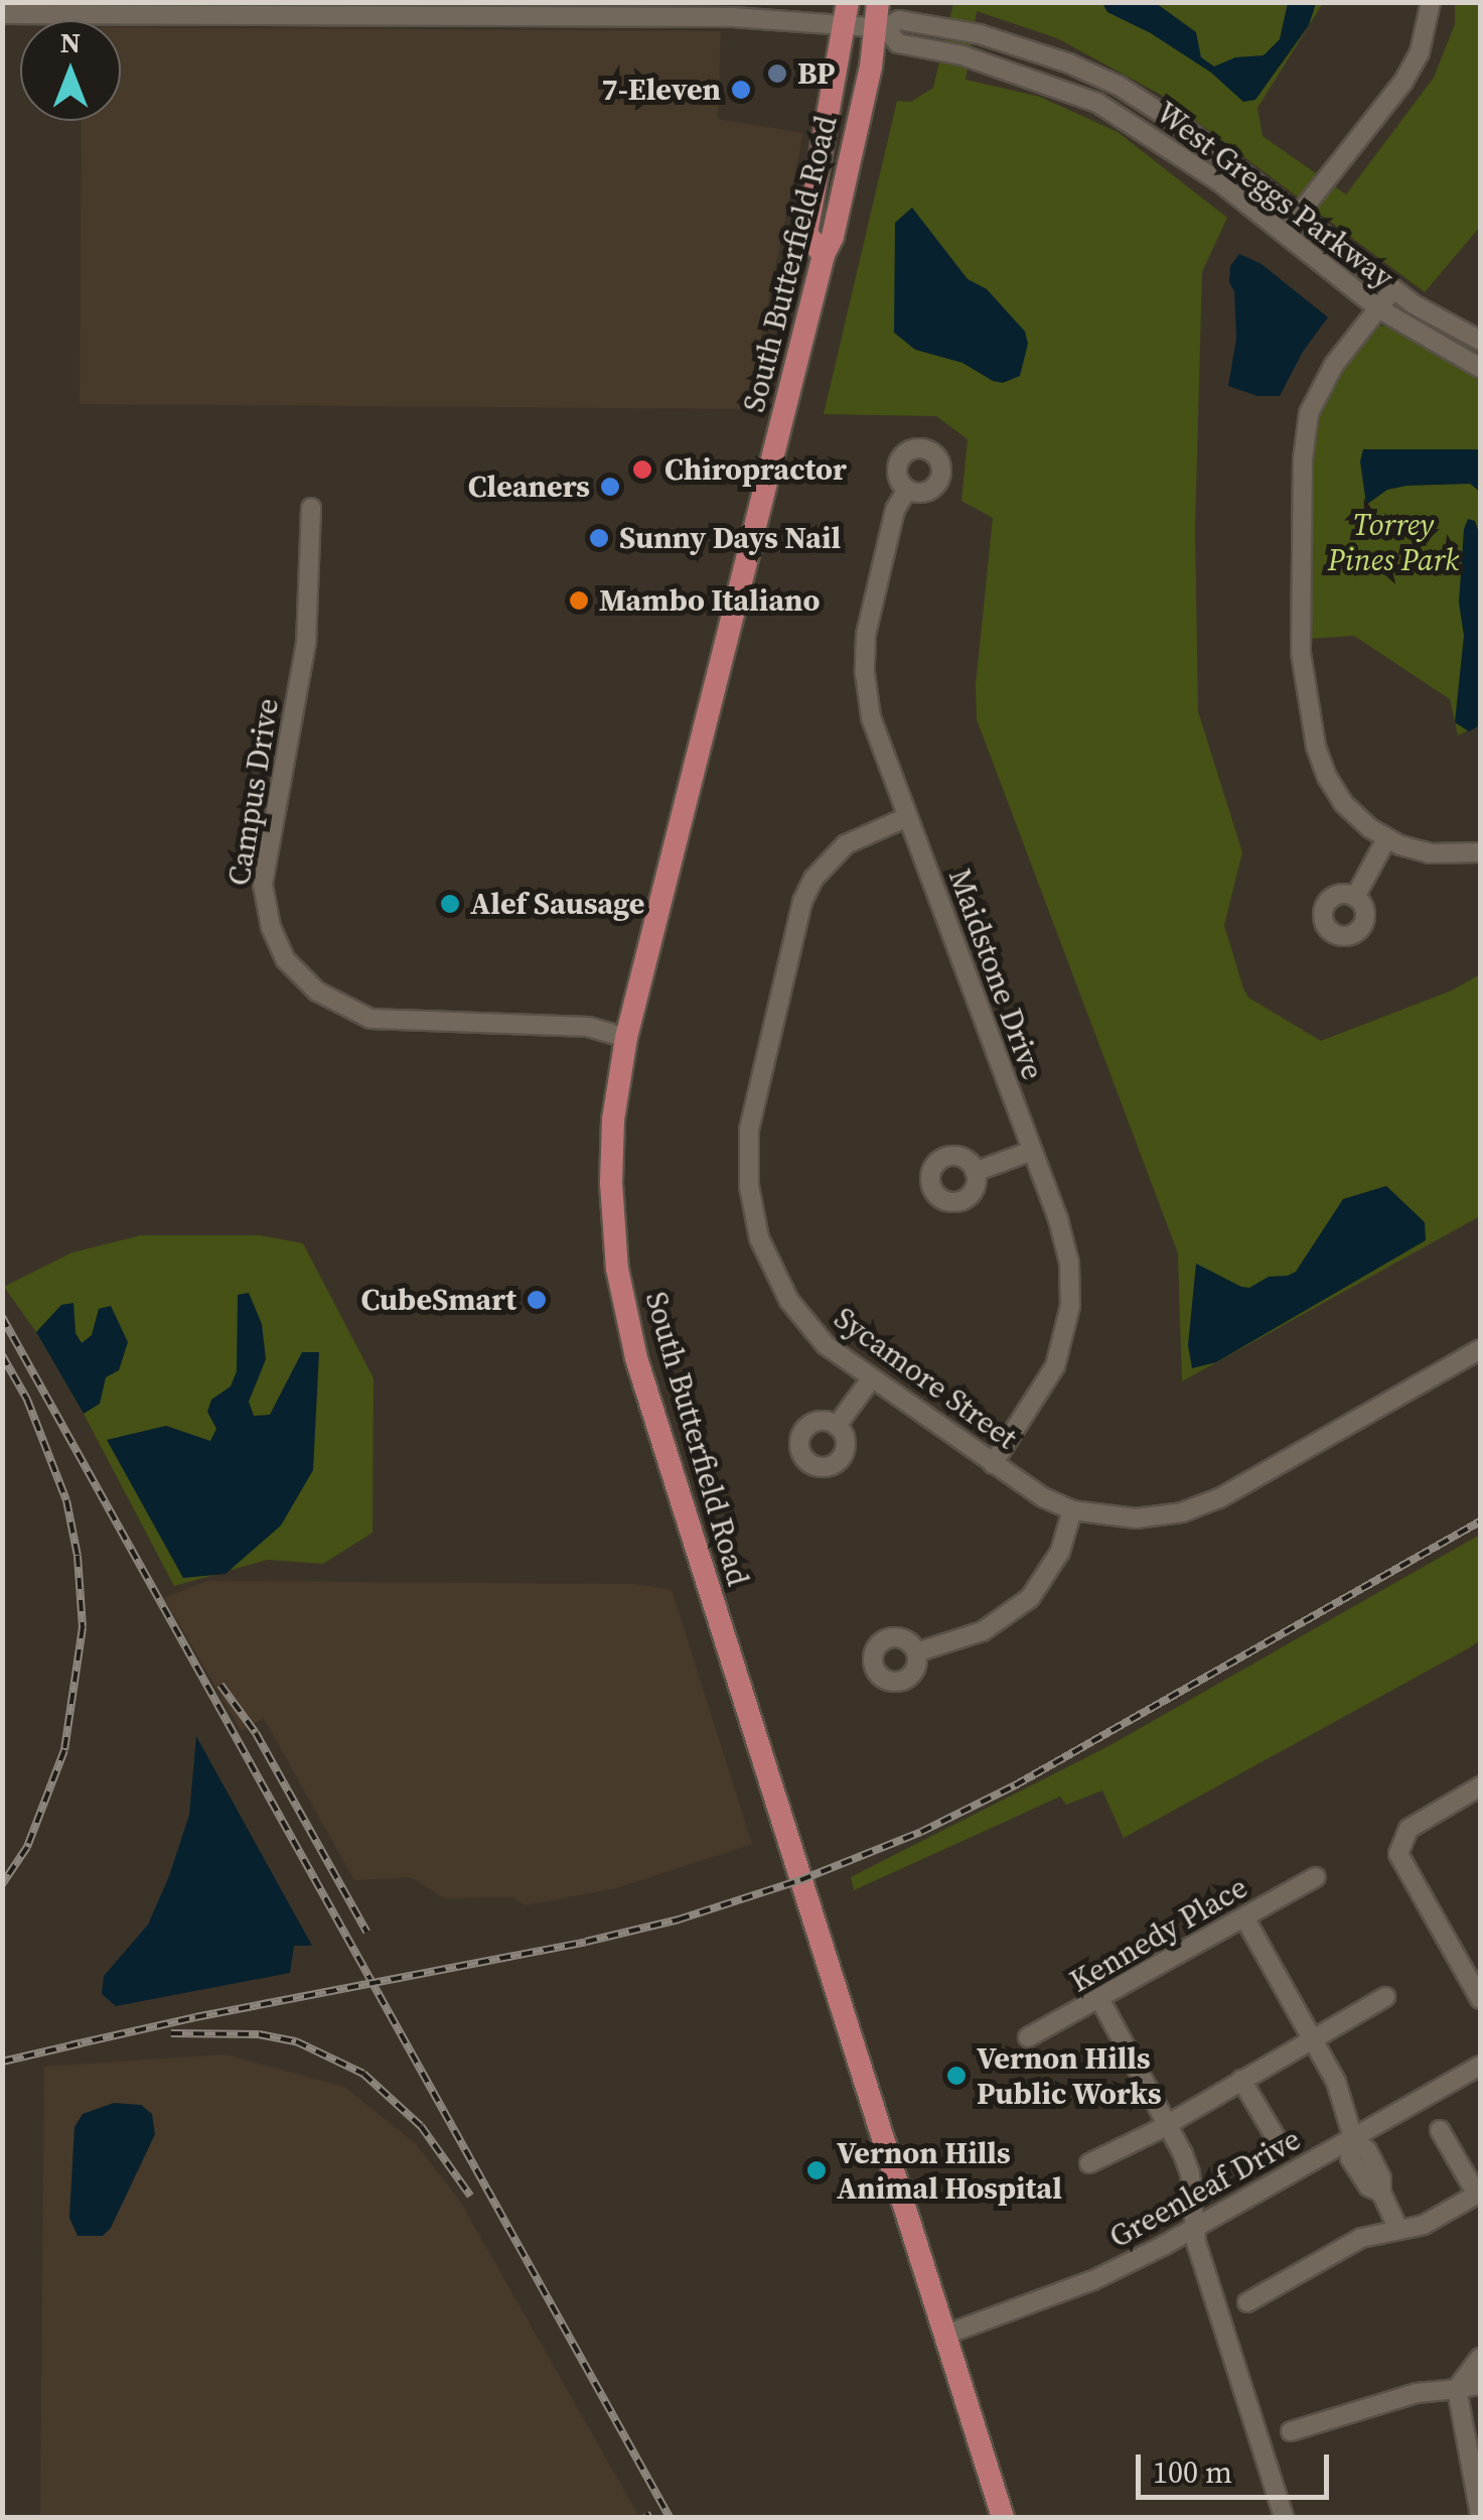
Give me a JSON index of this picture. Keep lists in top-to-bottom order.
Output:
{
  "streets": {
    "main road": ["South Butterfield Road"],
    "street": [
      "West Greggs Parkway",
      "Campus Drive",
      "Maidstone Drive",
      "Sycamore Street",
      "Kennedy Place",
      "Greenleaf Drive"
    ]
  },
  "crossings": [
    ["West Greggs Parkway", "South Butterfield Road"],
    ["South Butterfield Road", "Campus Drive"],
    ["South Butterfield Road", "Greenleaf Drive"],
    ["Maidstone Drive", "Sycamore Street"]
  ],
  "parks": ["Torrey Pines Park"],
  "places": [
    "BP",
    "7-Eleven",
    "Chiropractor",
    "Cleaners",
    "Sunny Days Nail",
    "Mambo Italiano",
    "Alef Sausage",
    "CubeSmart",
    "Vernon Hills Public Works",
    "Vernon Hills Animal Hospital"
  ],
  "scale_bar": "100 m",
  "north": "top"
}
